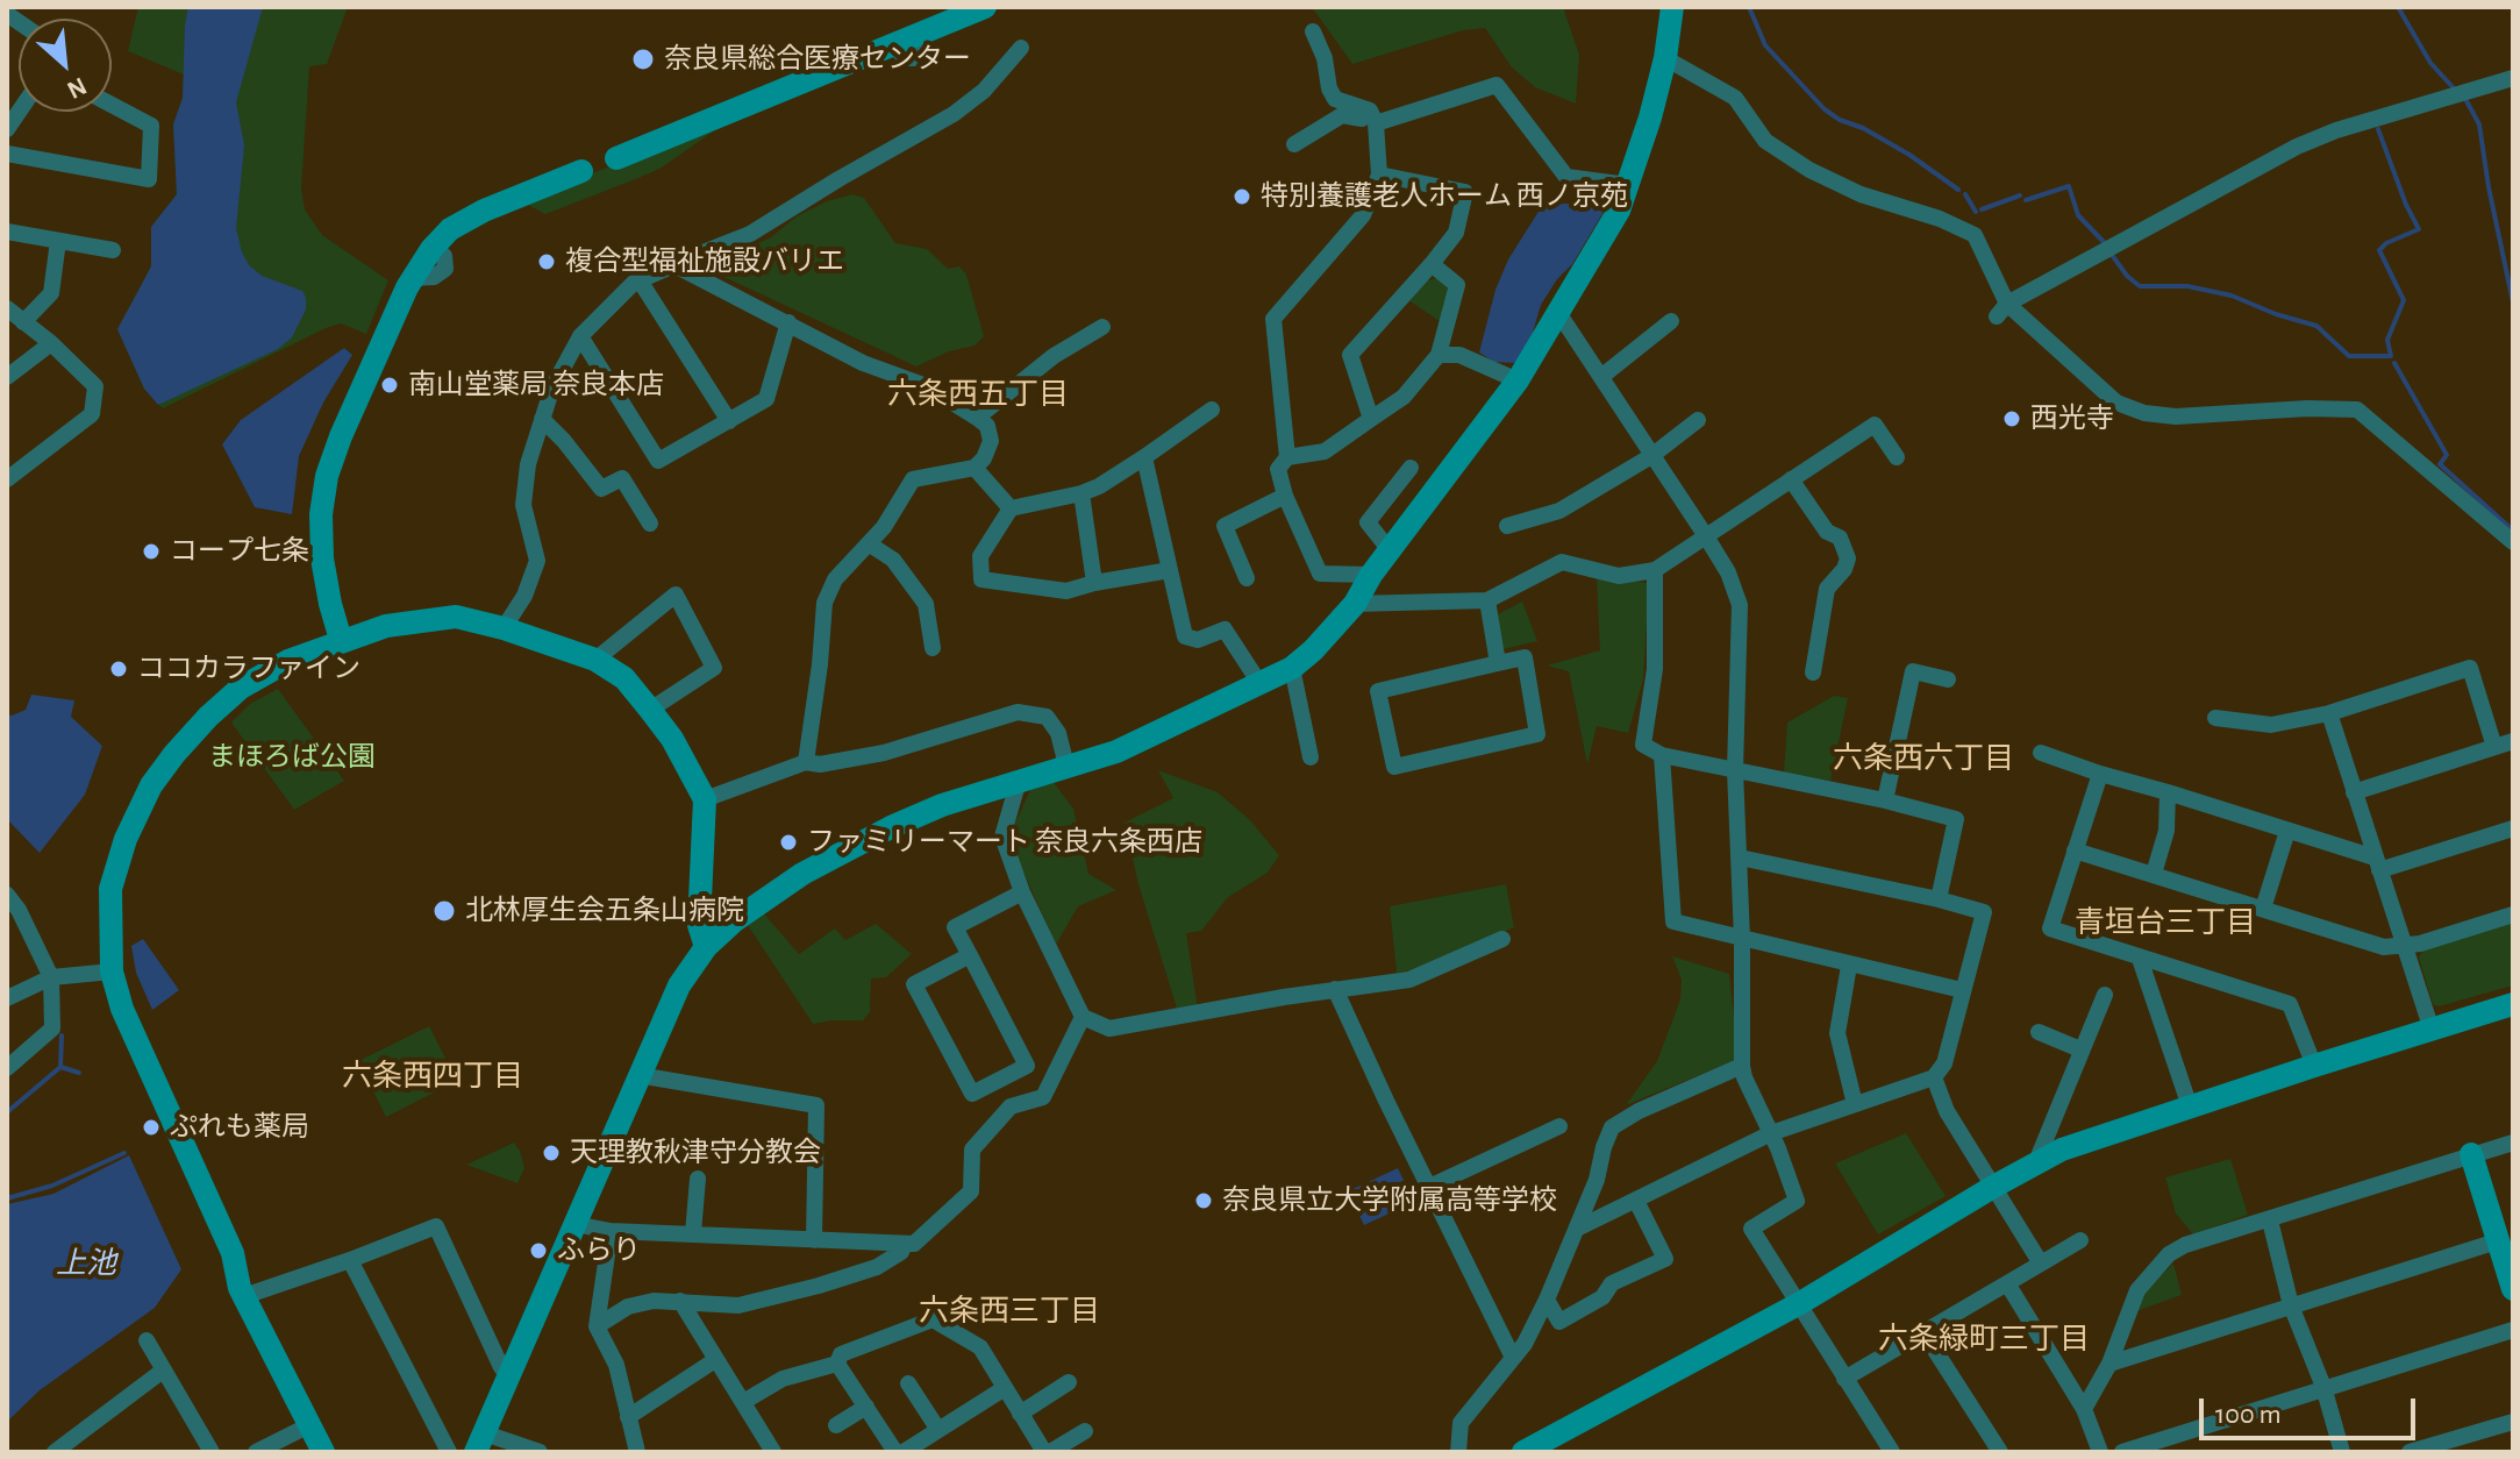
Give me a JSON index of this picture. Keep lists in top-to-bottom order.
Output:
{
  "districts": [
    "六条西五丁目",
    "六条西六丁目",
    "青垣台三丁目",
    "六条西四丁目",
    "六条西三丁目",
    "六条緑町三丁目"
  ],
  "water": ["上池"],
  "parks": ["まほろば公園"],
  "places": [
    "奈良県総合医療センター",
    "特別養護老人ホーム 西ノ京苑",
    "複合型福祉施設バリエ",
    "南山堂薬局 奈良本店",
    "西光寺",
    "コープ七条",
    "ココカラファイン",
    "ファミリーマート 奈良六条西店",
    "北林厚生会五条山病院",
    "ぷれも薬局",
    "天理教秋津守分教会",
    "奈良県立大学附属高等学校",
    "ふらり"
  ],
  "scale_bar": "100 m",
  "north": "bottom right"
}
